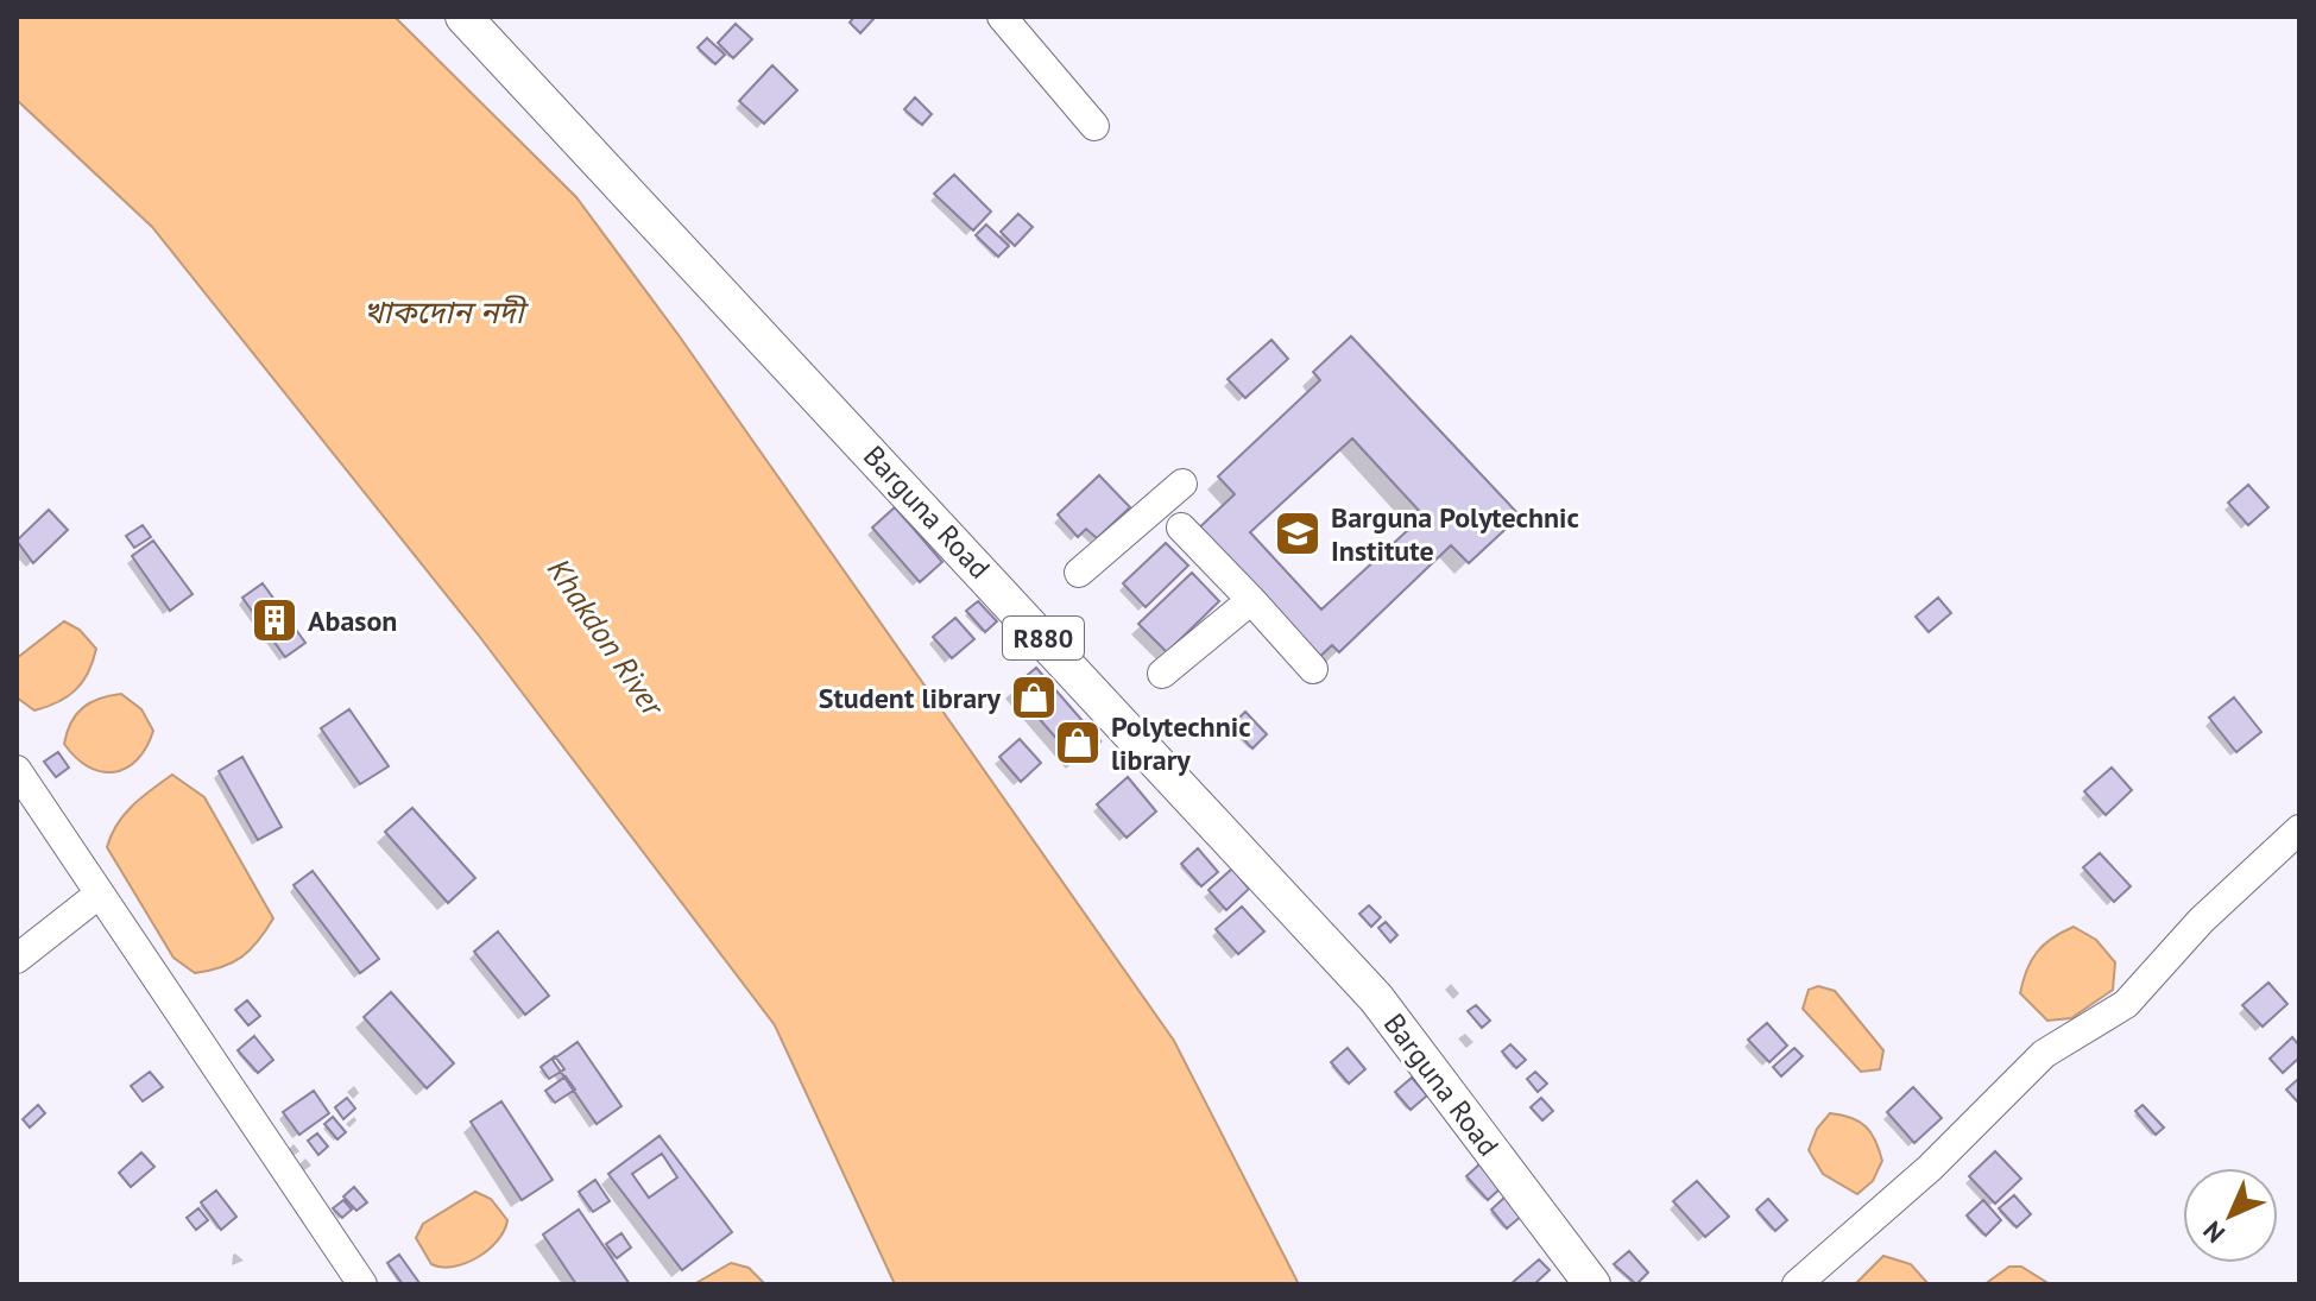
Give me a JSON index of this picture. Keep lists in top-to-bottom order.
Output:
{
  "streets": {
    "main road": ["Barguna Road", "R880"]
  },
  "water": ["খাকদোন নদী", "Khakdon River"],
  "places": {
    "school or university": ["Barguna Polytechnic Institute"],
    "building": ["Abason"],
    "shop": ["Student library", "Polytechnic library"]
  },
  "north": "bottom left"
}
